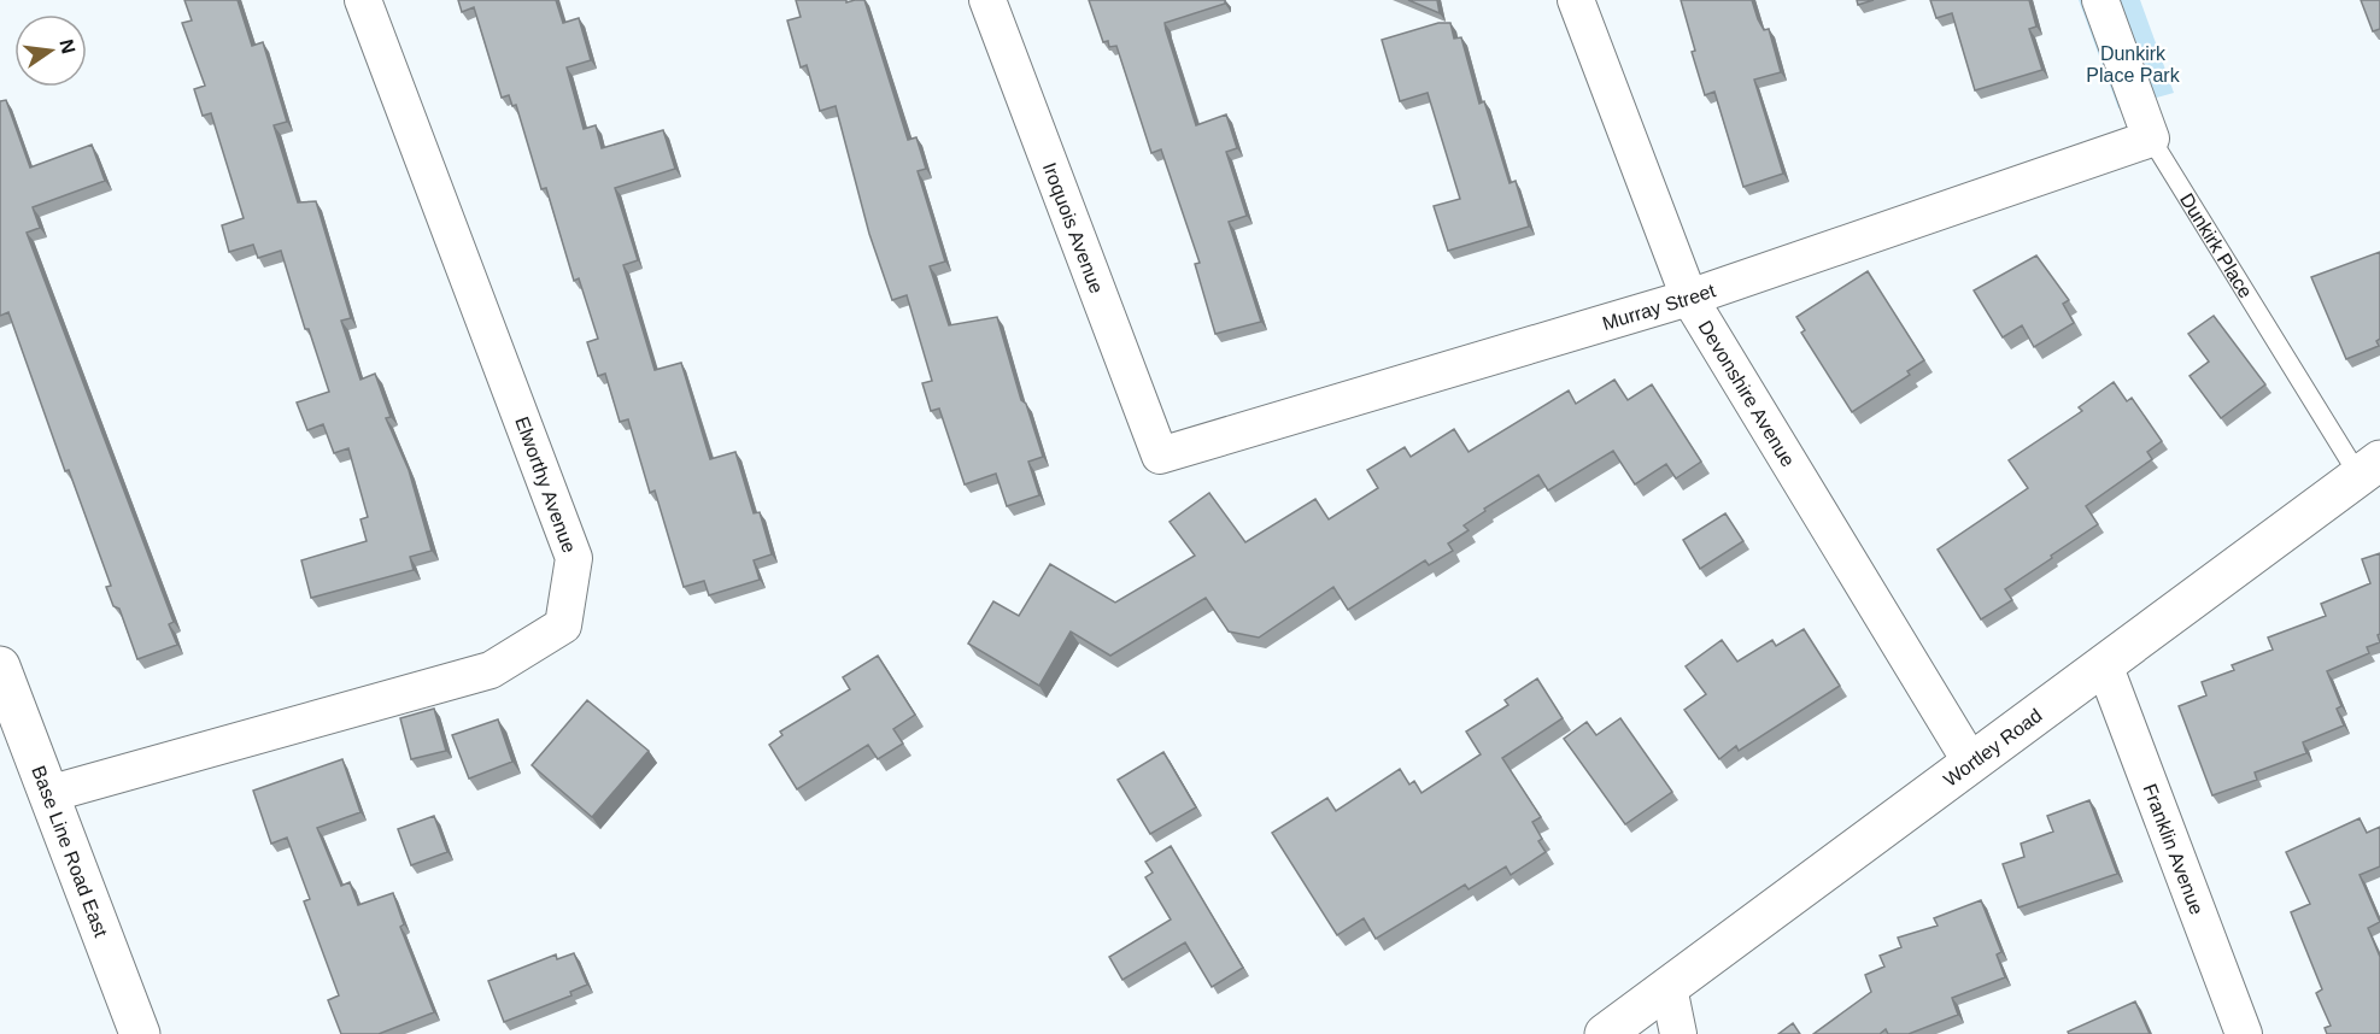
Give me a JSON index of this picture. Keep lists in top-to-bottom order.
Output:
{
  "streets": {
    "street": [
      "Iroquois Avenue",
      "Dunkirk Place",
      "Murray Street",
      "Devonshire Avenue",
      "Elworthy Avenue",
      "Wortley Road",
      "Franklin Avenue",
      "Base Line Road East"
    ]
  },
  "crossings": [
    ["Iroquois Avenue", "Murray Street"],
    ["Dunkirk Place", "Murray Street"],
    ["Dunkirk Place", "Wortley Road"],
    ["Murray Street", "Devonshire Avenue"],
    ["Devonshire Avenue", "Wortley Road"],
    ["Elworthy Avenue", "Base Line Road East"],
    ["Wortley Road", "Franklin Avenue"]
  ],
  "parks": ["Dunkirk Place Park"],
  "north": "right"
}
